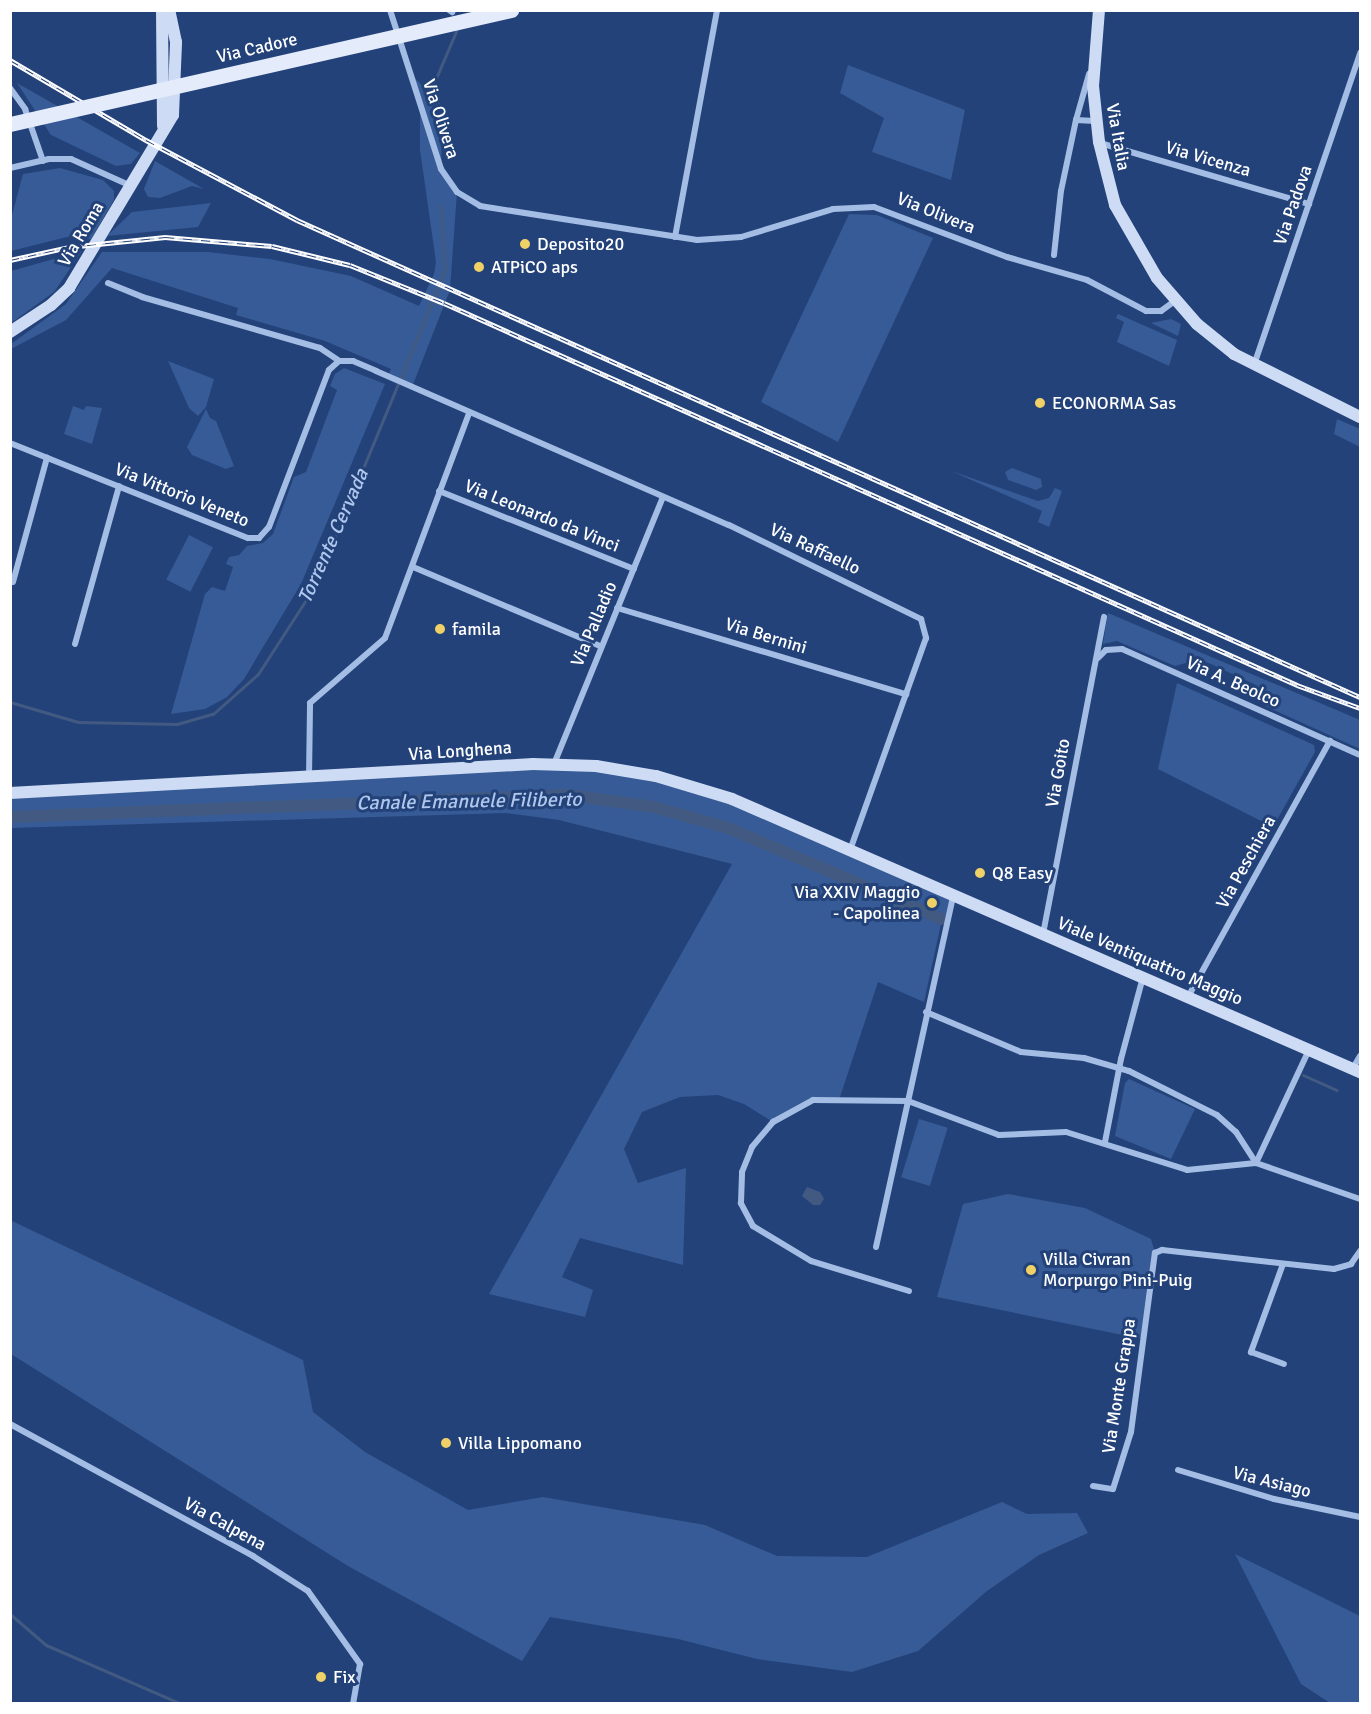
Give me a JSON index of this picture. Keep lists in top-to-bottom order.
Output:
{
  "streets": {
    "main road": ["Via Cadore"],
    "street": [
      "Via Olivera",
      "Via Italia",
      "Via Vicenza",
      "Via Padova",
      "Via Roma",
      "Via Vittorio Veneto",
      "Via Leonardo da Vinci",
      "Via Raffaello",
      "Via Palladio",
      "Via Bernini",
      "Via A. Beolco",
      "Via Longhena",
      "Via Goito",
      "Via Peschiera",
      "Viale Ventiquattro Maggio",
      "Via Monte Grappa",
      "Via Asiago",
      "Via Calpena"
    ]
  },
  "crossings": [
    ["Via Olivera", "Via Italia"],
    ["Via Italia", "Via Vicenza"],
    ["Via Italia", "Via Padova"],
    ["Via Vicenza", "Via Padova"],
    ["Via Vittorio Veneto", "Via Raffaello"],
    ["Via Leonardo da Vinci", "Via Palladio"],
    ["Via Raffaello", "Via Palladio"],
    ["Via Raffaello", "Via Bernini"],
    ["Via Raffaello", "Via Longhena"],
    ["Via Palladio", "Via Bernini"],
    ["Via Palladio", "Via Longhena"],
    ["Via A. Beolco", "Via Goito"],
    ["Via A. Beolco", "Via Peschiera"],
    ["Via Longhena", "Viale Ventiquattro Maggio"],
    ["Via Goito", "Viale Ventiquattro Maggio"],
    ["Via Peschiera", "Viale Ventiquattro Maggio"]
  ],
  "water": ["Torrente Cervada", "Canale Emanuele Filiberto"],
  "places": [
    "Deposito20",
    "ATPiCO aps",
    "ECONORMA Sas",
    "famila",
    "Q8 Easy",
    "Via XXIV Maggio - Capolinea",
    "Villa Civran Morpurgo Pini-Puig",
    "Villa Lippomano",
    "Fix"
  ]
}
